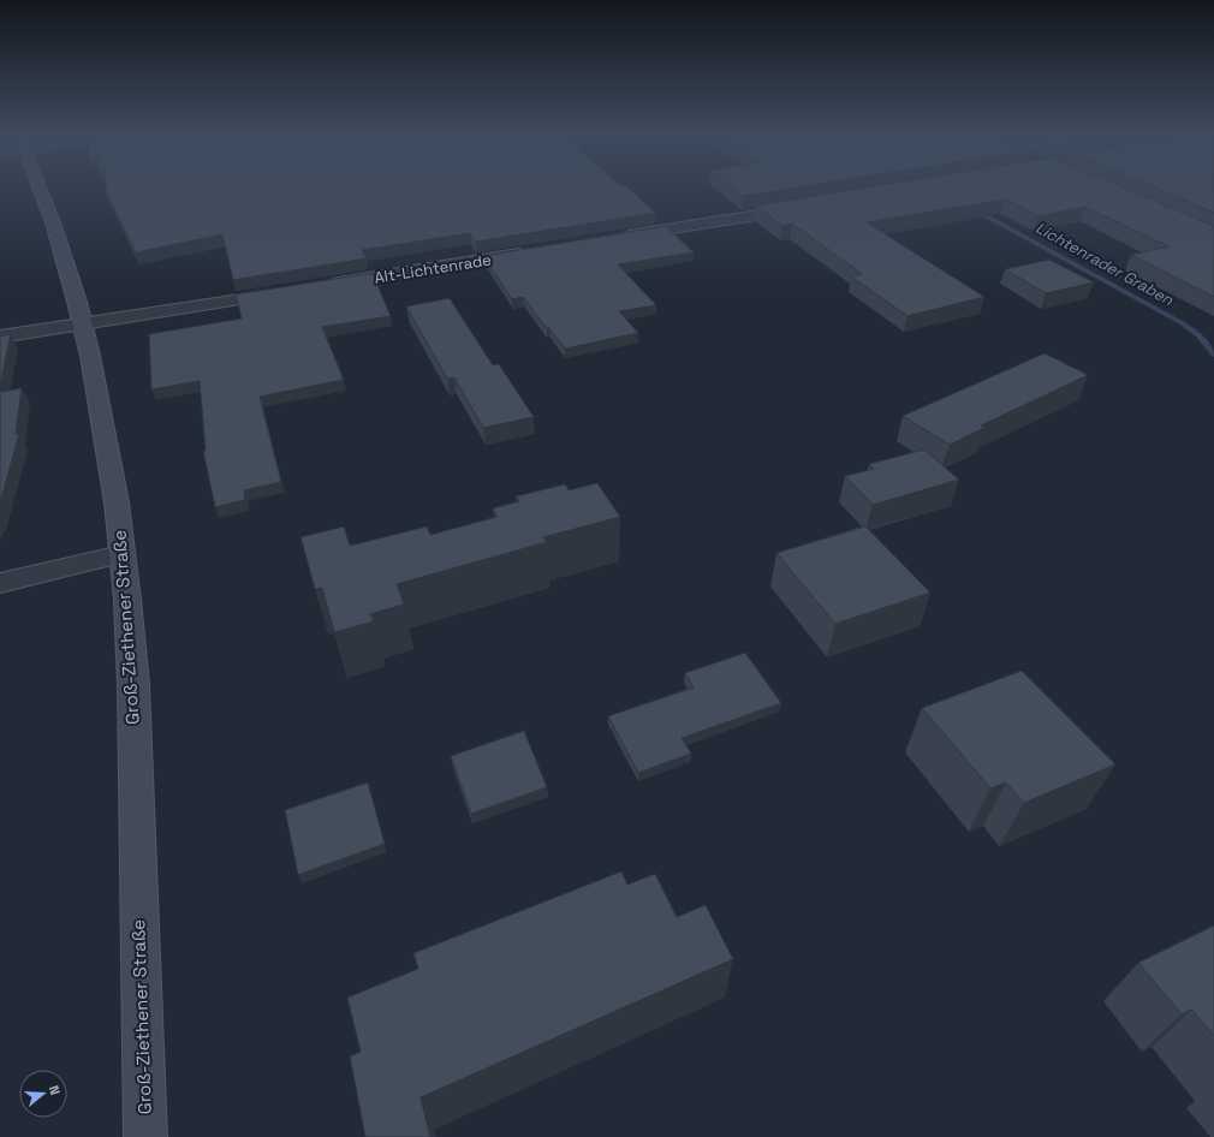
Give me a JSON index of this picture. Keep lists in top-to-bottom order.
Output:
{
  "streets": {
    "street": ["Alt-Lichtenrade", "Groß-Ziethener Straße"]
  },
  "water": ["Lichtenrader Graben"],
  "north": "right"
}
